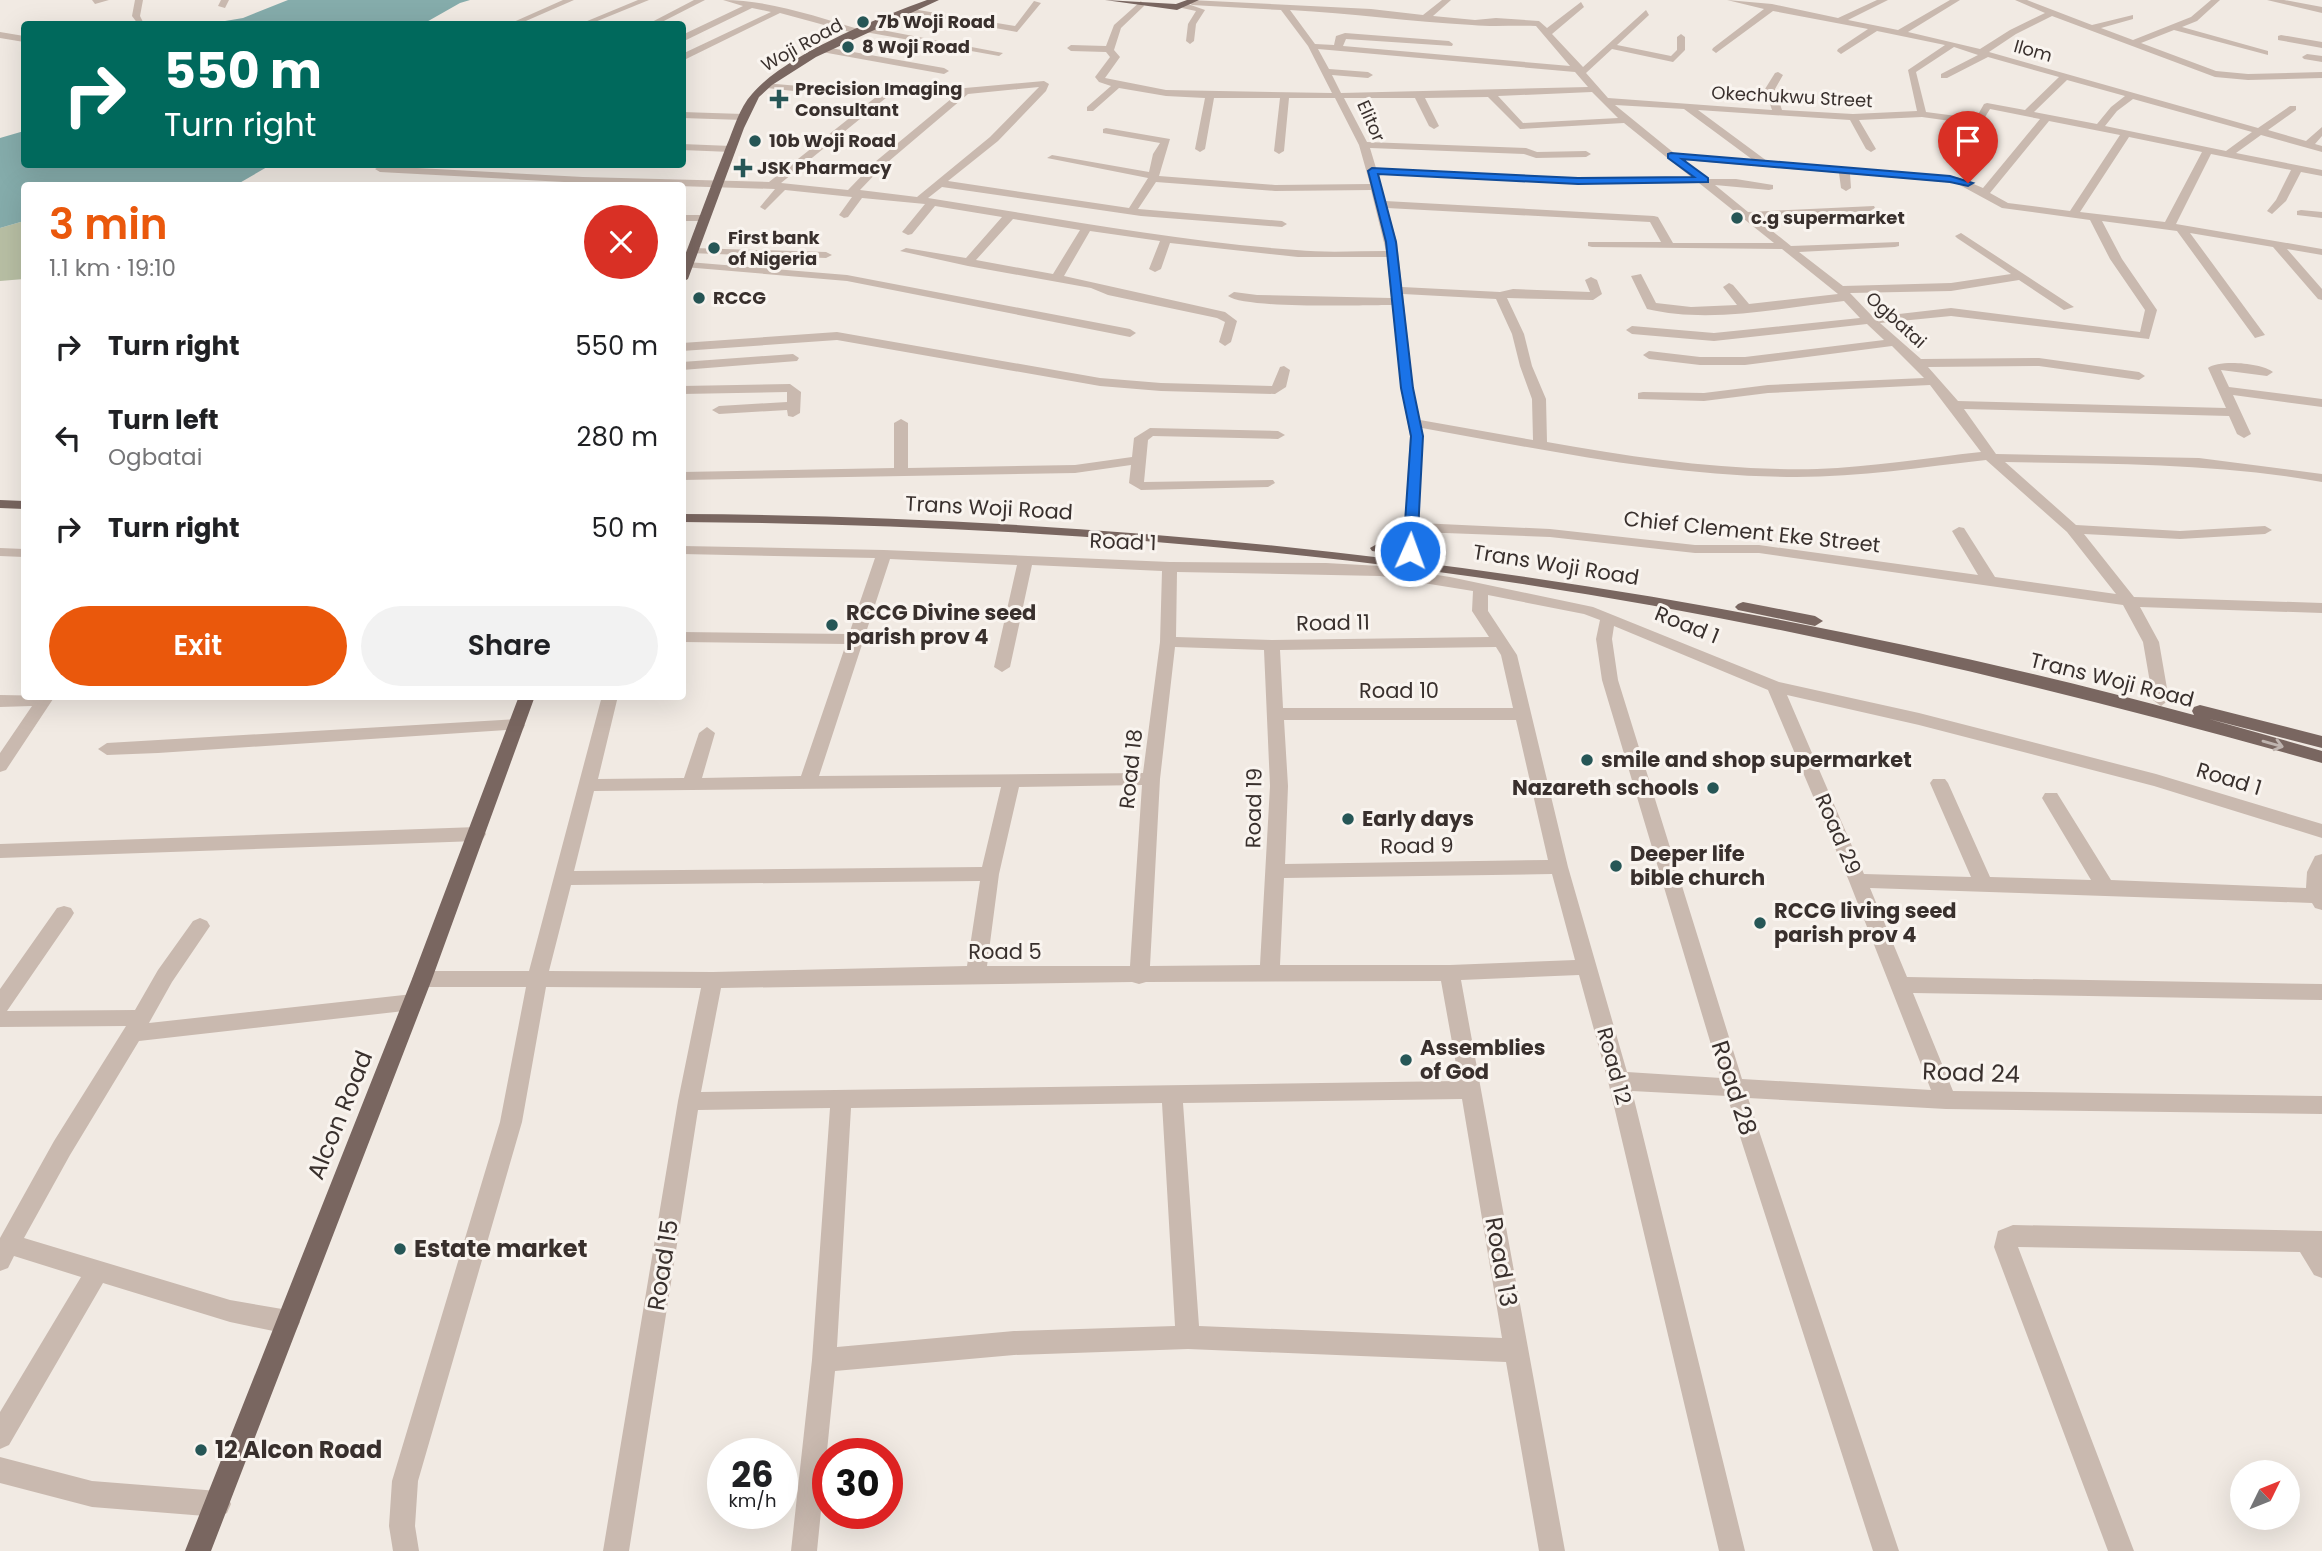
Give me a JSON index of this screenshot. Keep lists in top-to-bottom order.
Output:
{
  "streets": {
    "main road": ["Woji Road", "Trans Woji Road", "Alcon Road"],
    "street": [
      "Ilom",
      "Okechukwu Street",
      "Elitor",
      "Ogbatai",
      "Chief Clement Eke Street",
      "Road 1",
      "Road 11",
      "Road 10",
      "Road 18",
      "Road 19",
      "Road 29",
      "Road 9",
      "Road 5",
      "Road 12",
      "Road 24",
      "Road 28",
      "Road 13",
      "Road 15"
    ]
  },
  "crossings": [
    ["Okechukwu Street", "Ogbatai"],
    ["Elitor", "Trans Woji Road"],
    ["Elitor", "Chief Clement Eke Street"],
    ["Ogbatai", "Trans Woji Road"],
    ["Ogbatai", "Chief Clement Eke Street"],
    ["Road 1", "Road 18"],
    ["Road 1", "Road 29"],
    ["Road 1", "Road 12"],
    ["Road 1", "Road 28"],
    ["Road 11", "Road 18"],
    ["Road 11", "Road 19"],
    ["Road 11", "Road 12"],
    ["Road 10", "Road 19"],
    ["Road 10", "Road 12"],
    ["Road 18", "Road 5"],
    ["Road 19", "Road 9"],
    ["Road 19", "Road 5"],
    ["Road 29", "Road 24"],
    ["Road 9", "Road 12"],
    ["Road 5", "Road 12"],
    ["Road 5", "Alcon Road"],
    ["Road 5", "Road 13"],
    ["Road 5", "Road 15"],
    ["Road 12", "Road 24"],
    ["Road 24", "Road 28"]
  ],
  "places": {
    "other": [
      "7b Woji Road",
      "8 Woji Road",
      "10b Woji Road",
      "c.g supermarket",
      "First bank of Nigeria",
      "RCCG",
      "RCCG Divine seed parish prov 4",
      "smile and shop supermarket",
      "Nazareth schools",
      "Early days",
      "Deeper life bible church",
      "RCCG living seed parish prov 4",
      "Assemblies of God",
      "Estate market",
      "12 Alcon Road"
    ],
    "health": ["Precision Imaging Consultant", "JSK Pharmacy"]
  },
  "north": "top right",
  "page": {
    "turn": ["550 m", "Turn right"],
    "heading": ["3 min", "1.1 km · 19:10"],
    "list": [
      {
        "name": "Turn right",
        "value": "550 m"
      },
      {
        "name": "Turn left",
        "note": "Ogbatai",
        "value": "280 m"
      },
      {
        "name": "Turn right",
        "value": "50 m"
      }
    ],
    "buttons": ["Exit", "Share"],
    "speed": "26 km/h",
    "limit": "30"
  }
}
